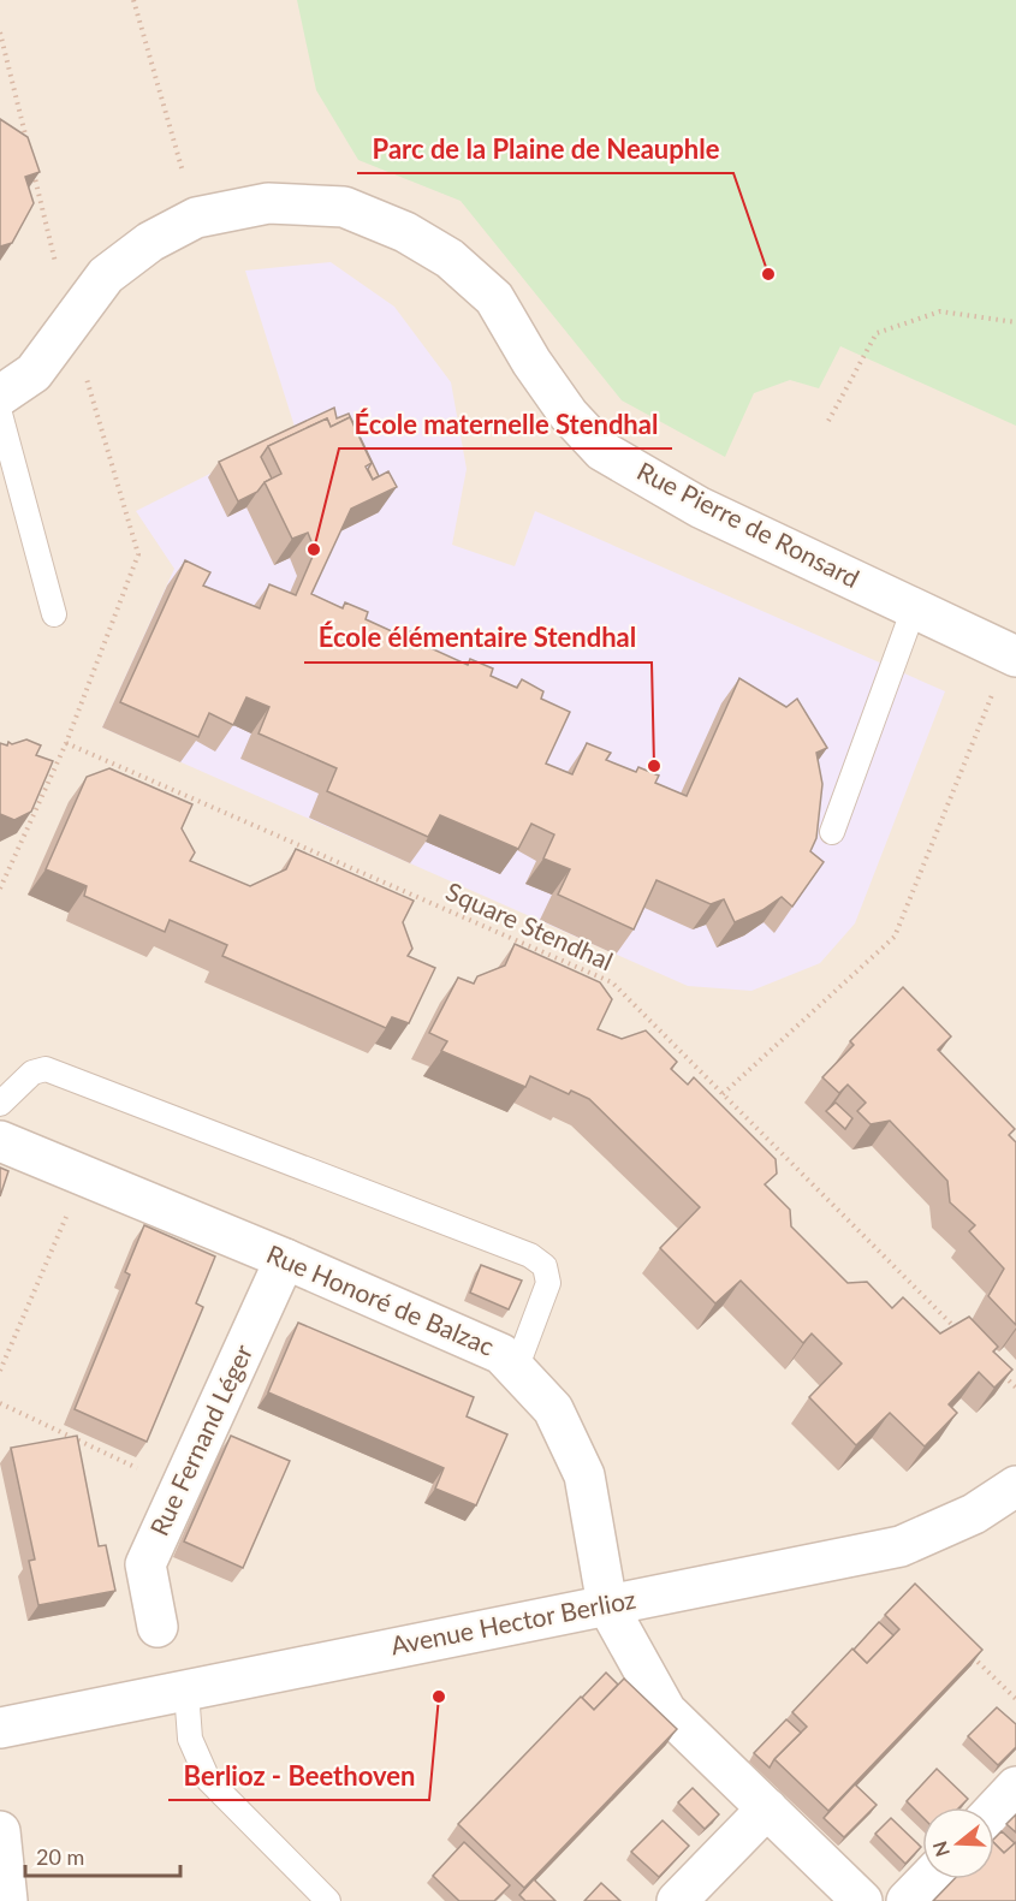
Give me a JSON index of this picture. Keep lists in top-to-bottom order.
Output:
{
  "streets": {
    "street": [
      "Rue Pierre de Ronsard",
      "Rue Honoré de Balzac",
      "Rue Fernand Léger",
      "Avenue Hector Berlioz"
    ],
    "path": ["Square Stendhal"]
  },
  "crossings": [
    ["Rue Honoré de Balzac", "Rue Fernand Léger"],
    ["Rue Honoré de Balzac", "Avenue Hector Berlioz"]
  ],
  "places": [
    "Parc de la Plaine de Neauphle",
    "École maternelle Stendhal",
    "École élémentaire Stendhal",
    "Berlioz - Beethoven"
  ],
  "scale_bar": "20 m",
  "north": "left"
}
